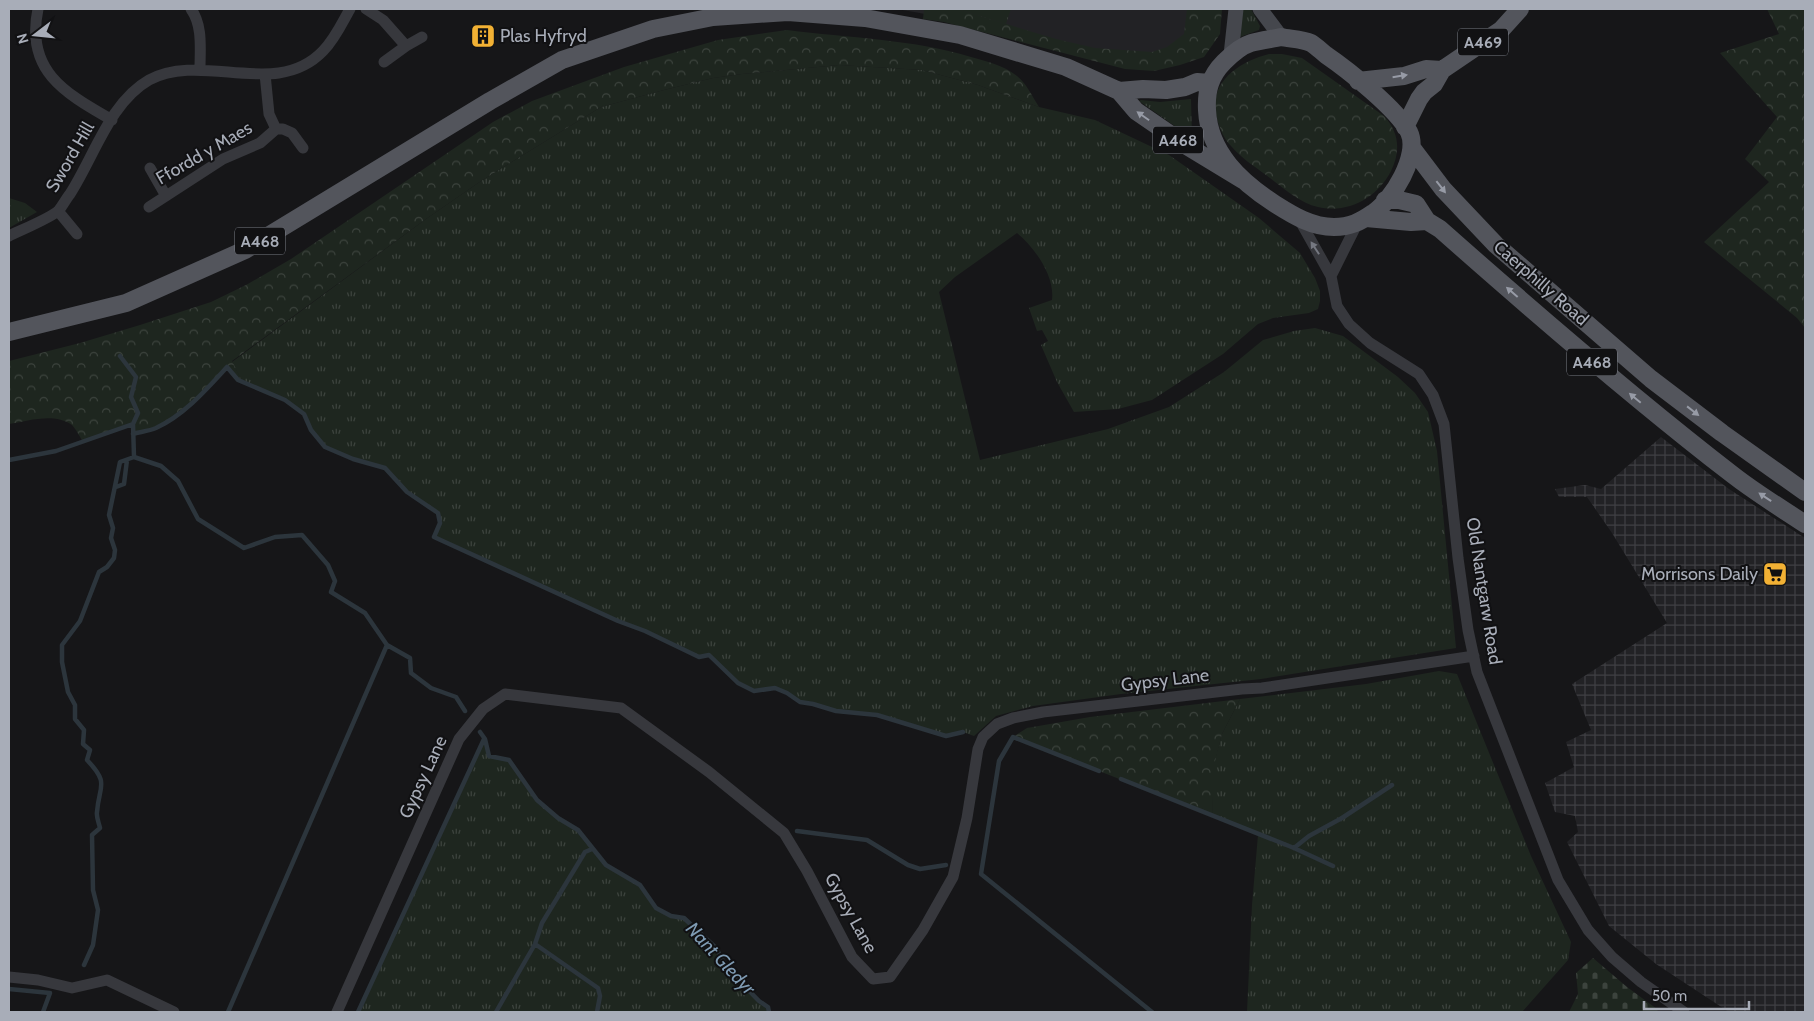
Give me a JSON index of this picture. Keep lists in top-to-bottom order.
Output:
{
  "streets": {
    "main road": ["A469", "A468", "Caerphilly Road"],
    "street": [
      "Ffordd y Maes",
      "Sword Hill",
      "Old Nantgarw Road",
      "Gypsy Lane"
    ]
  },
  "crossings": [
    ["A469", "Caerphilly Road"],
    ["Old Nantgarw Road", "Gypsy Lane"]
  ],
  "water": ["Nant Gledyr"],
  "places": {
    "building": ["Plas Hyfryd"],
    "supermarket": ["Morrisons Daily"]
  },
  "scale_bar": "50 m",
  "north": "left"
}
